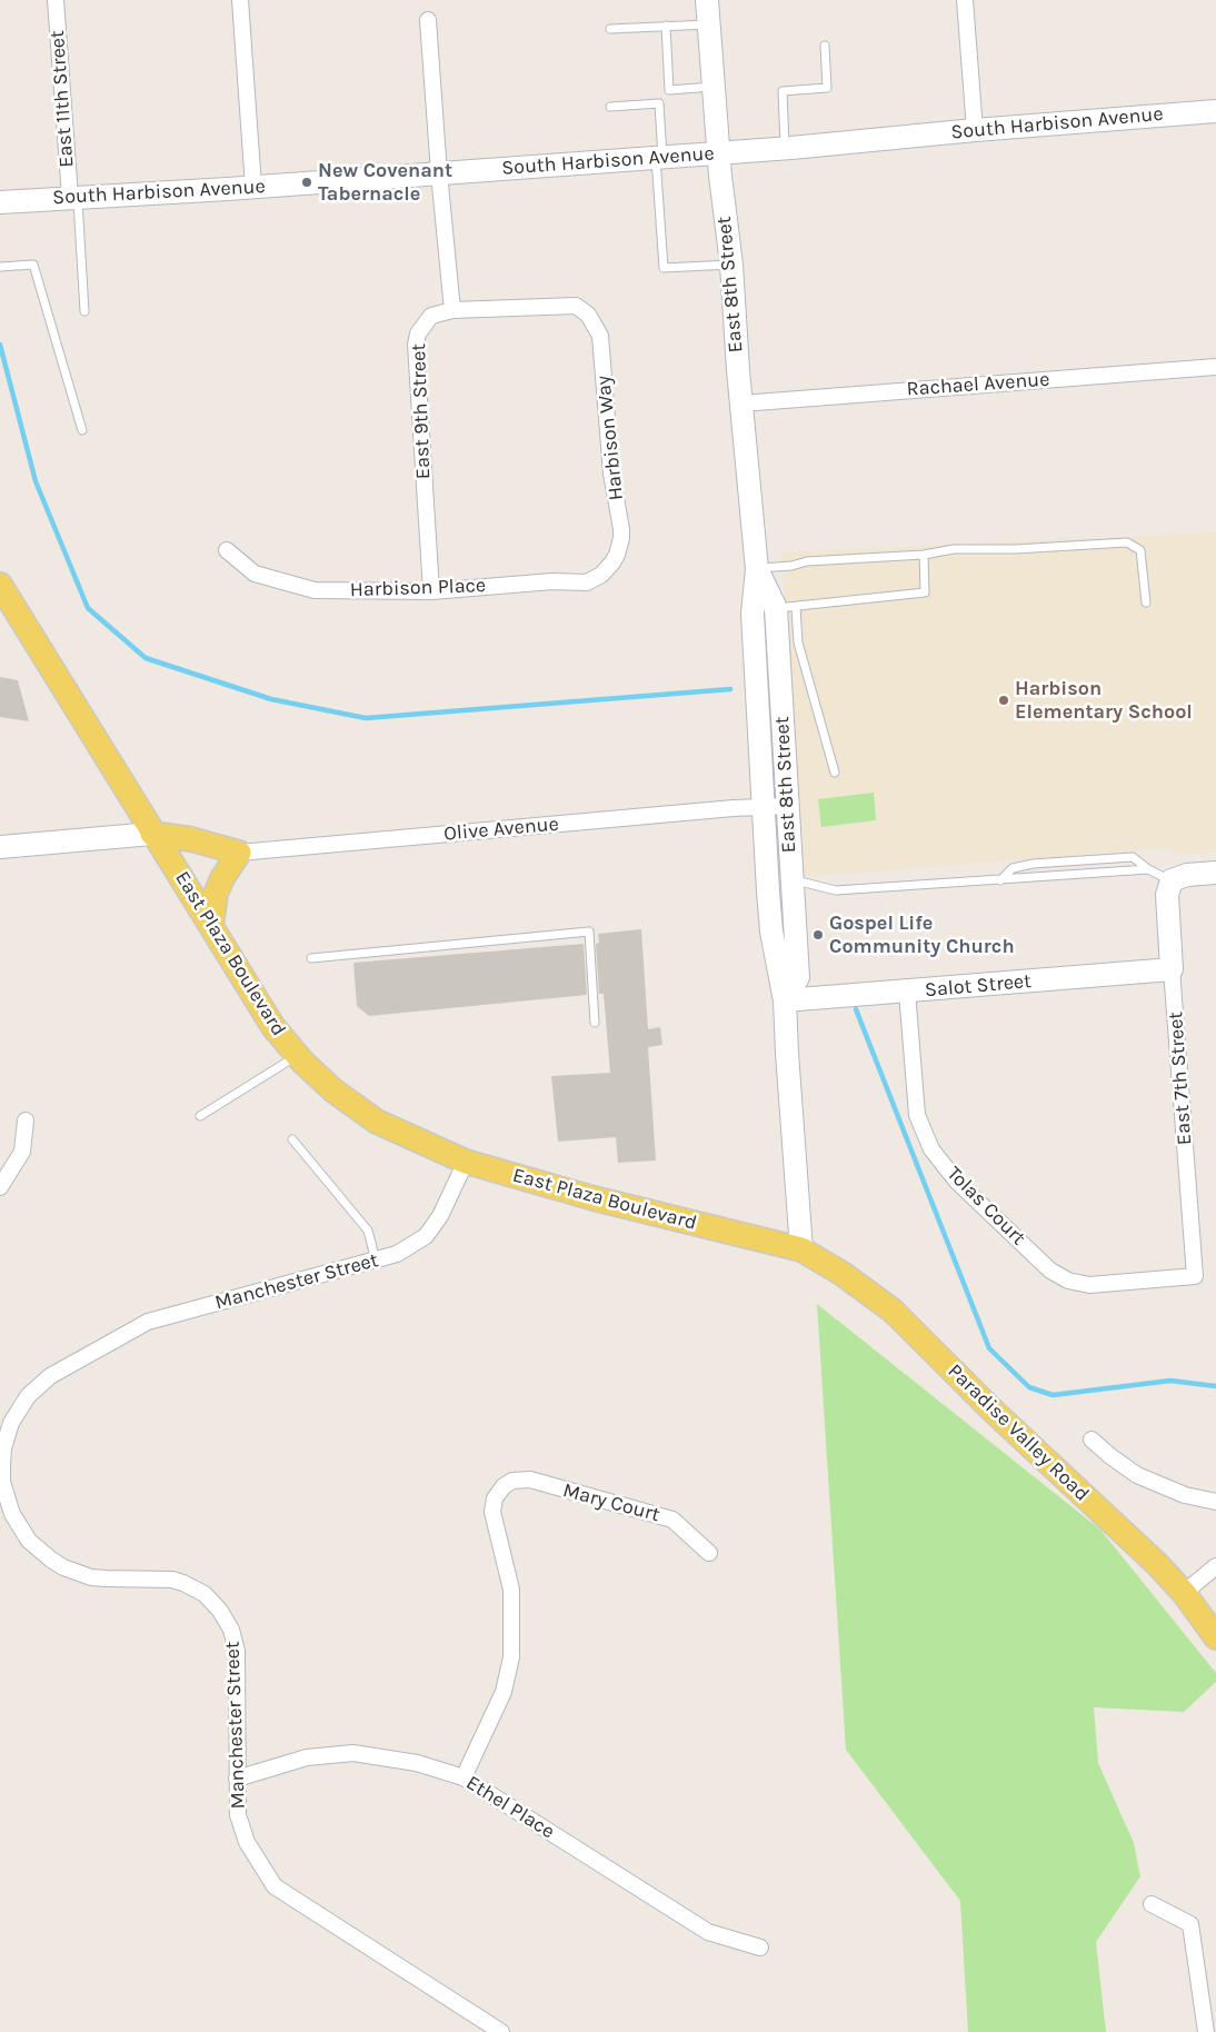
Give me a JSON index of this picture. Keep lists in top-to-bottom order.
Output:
{
  "streets": {
    "main road": [
      "South Harbison Avenue",
      "East 8th Street",
      "East Plaza Boulevard",
      "Salot Street",
      "East 7th Street",
      "Paradise Valley Road"
    ],
    "street": [
      "East 11th Street",
      "Rachael Avenue",
      "East 9th Street",
      "Harbison Way",
      "Harbison Place",
      "Olive Avenue",
      "Tolas Court",
      "Manchester Street",
      "Mary Court",
      "Ethel Place"
    ]
  },
  "crossings": [
    ["East 11th Street", "South Harbison Avenue"],
    ["South Harbison Avenue", "East 8th Street"],
    ["East 8th Street", "Rachael Avenue"],
    ["East 8th Street", "Olive Avenue"],
    ["East 8th Street", "East Plaza Boulevard"],
    ["East 8th Street", "Salot Street"],
    ["East 8th Street", "Paradise Valley Road"],
    ["East 9th Street", "Harbison Way"],
    ["East 9th Street", "Harbison Place"],
    ["Harbison Way", "Harbison Place"],
    ["East Plaza Boulevard", "Manchester Street"],
    ["East Plaza Boulevard", "Paradise Valley Road"],
    ["Salot Street", "East 7th Street"],
    ["Salot Street", "Tolas Court"],
    ["East 7th Street", "Tolas Court"],
    ["Manchester Street", "Ethel Place"],
    ["Mary Court", "Ethel Place"]
  ],
  "places": ["New Covenant Tabernacle", "Harbison Elementary School", "Gospel Life Community Church"]
}
